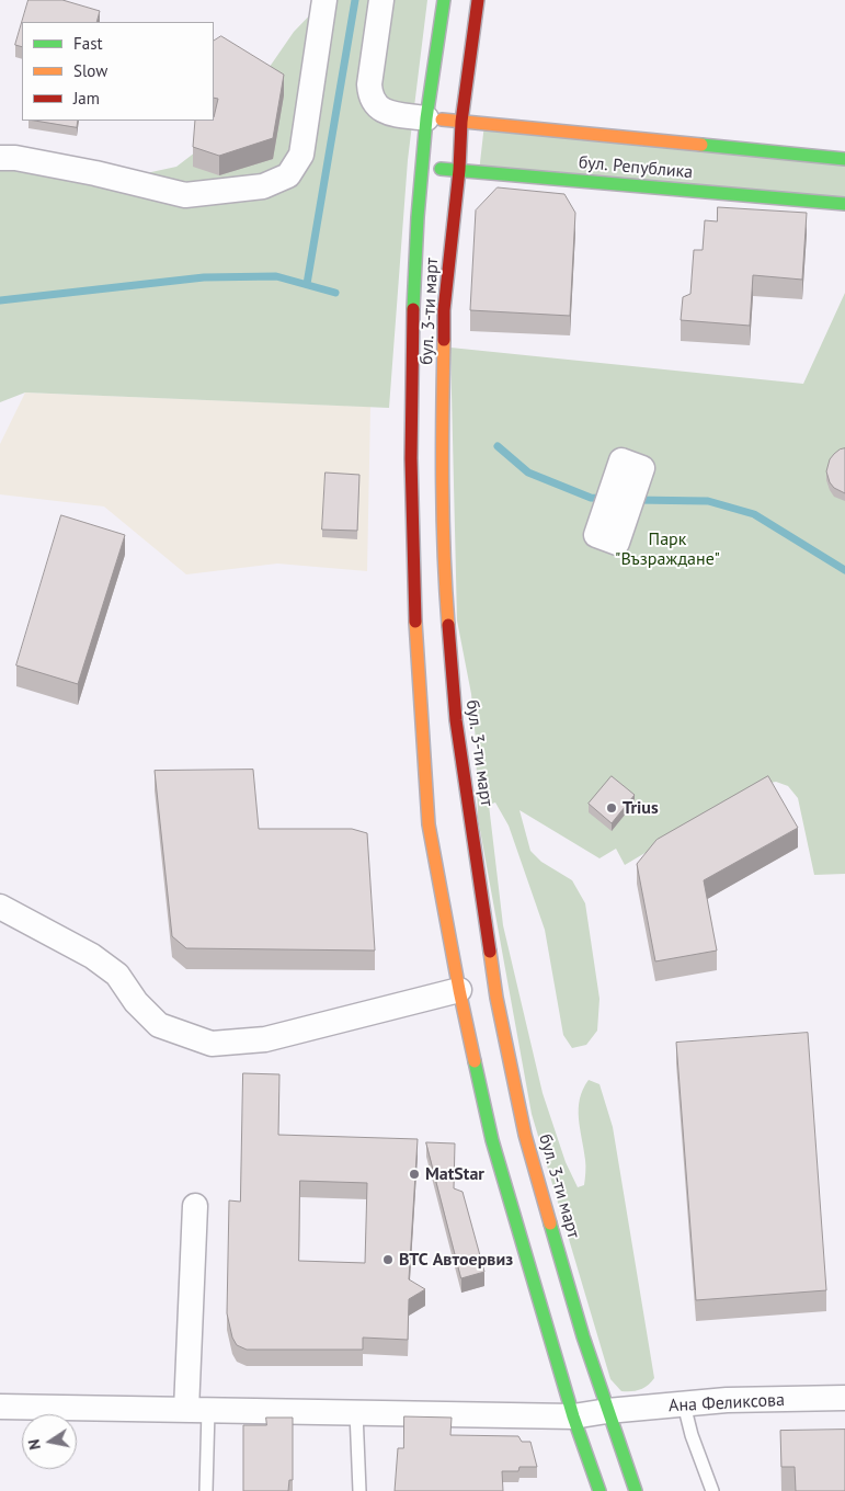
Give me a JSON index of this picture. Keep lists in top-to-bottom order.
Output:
{
  "streets": {
    "street": ["бул. Република", "бул. 3-ти март", "Ана Феликсова"]
  },
  "crossings": [
    ["бул. Република", "бул. 3-ти март"],
    ["бул. 3-ти март", "Ана Феликсова"]
  ],
  "parks": ["Парк \"Възраждане\""],
  "places": ["Trius", "MatStar", "ВТС Автоервиз"],
  "legend": ["Fast", "Slow", "Jam"],
  "north": "left"
}
